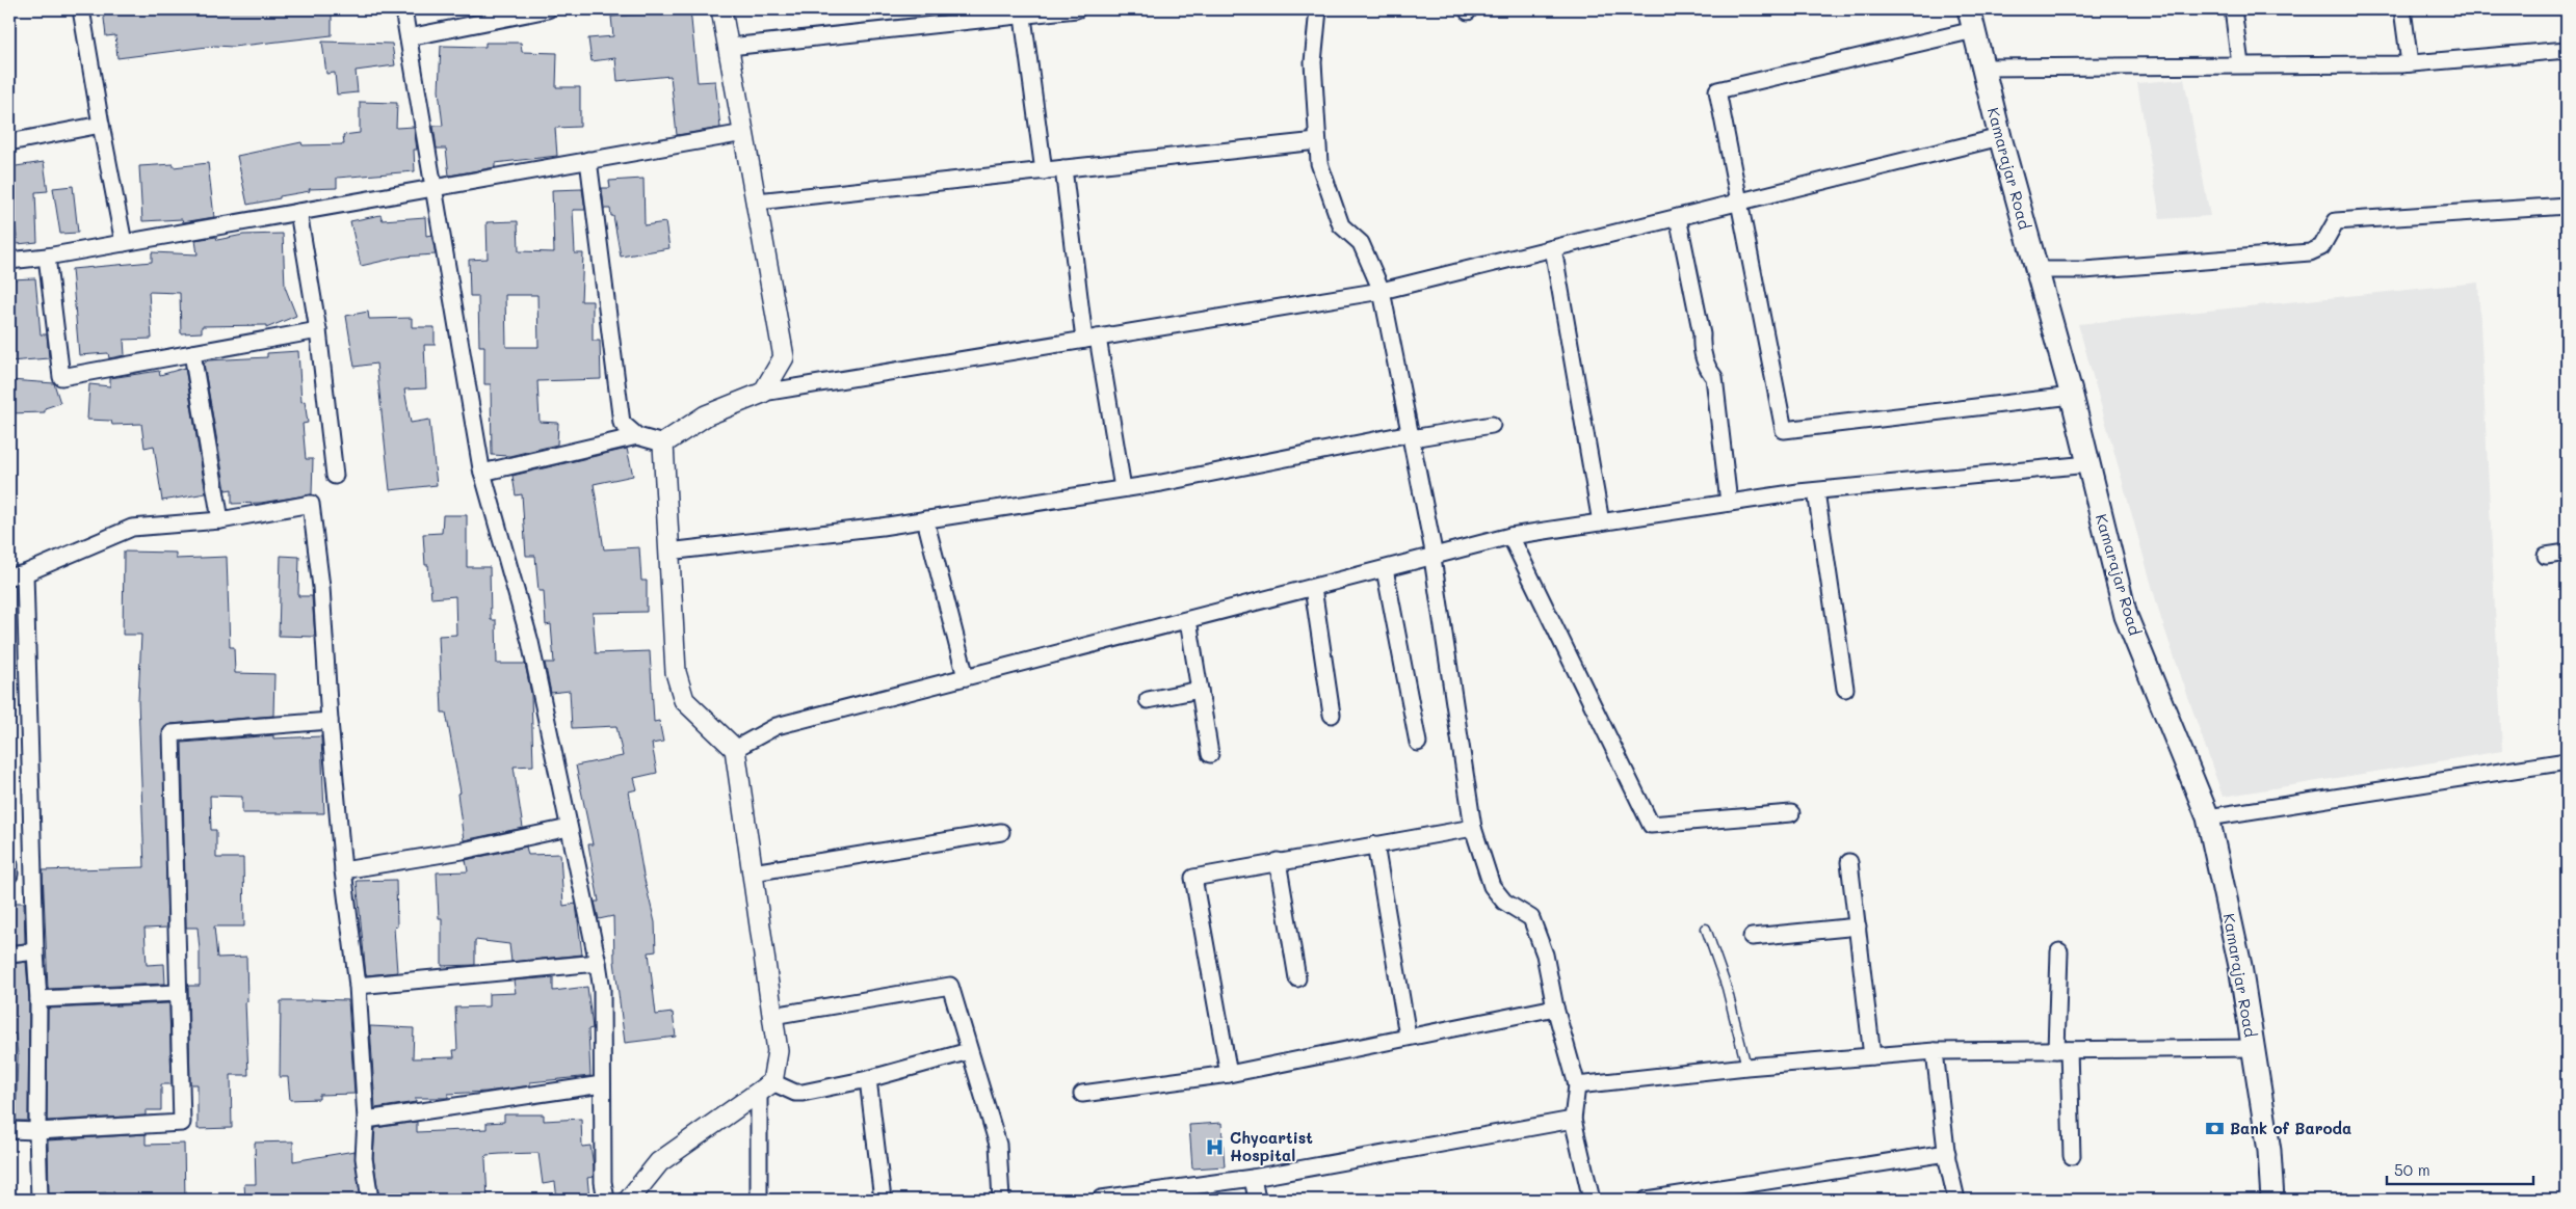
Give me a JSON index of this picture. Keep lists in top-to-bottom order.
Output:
{
  "streets": {
    "main road": ["Kamarajar Road"]
  },
  "places": {
    "bank": ["Bank of Baroda"],
    "hospital": ["Chycartist Hospital"]
  },
  "scale_bar": "50 m"
}
